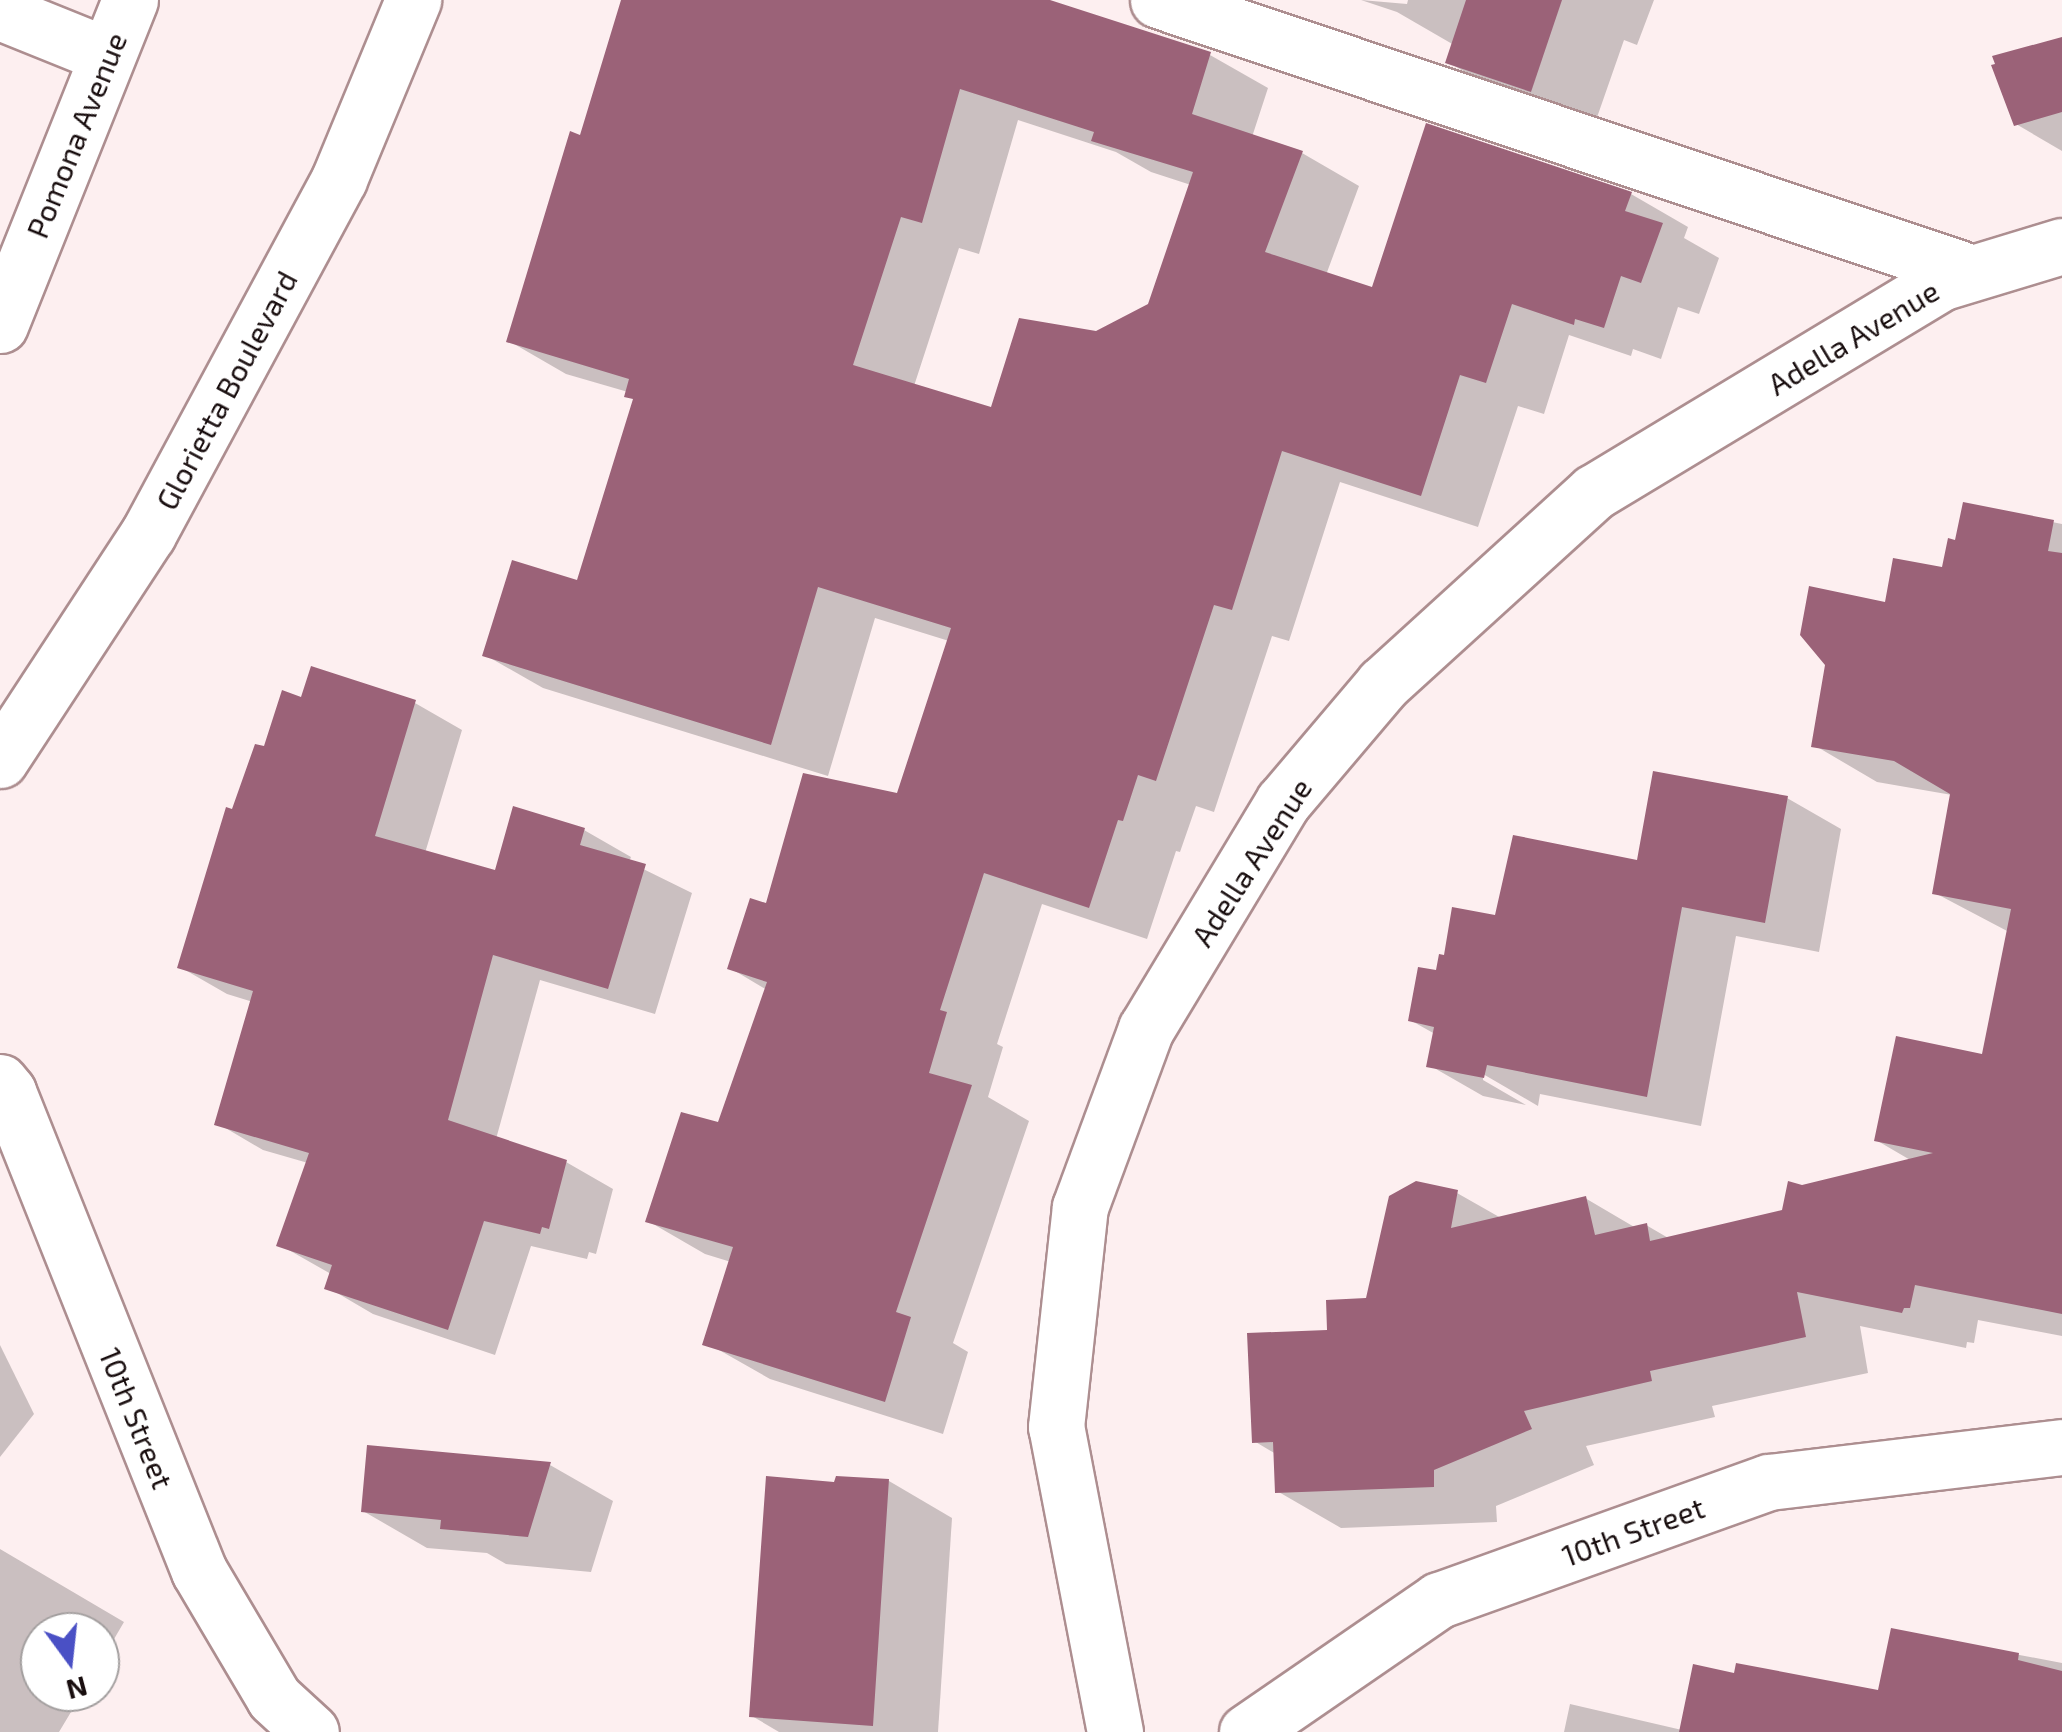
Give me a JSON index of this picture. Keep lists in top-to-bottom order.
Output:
{
  "streets": {
    "street": [
      "Pomona Avenue",
      "Adella Avenue",
      "Glorietta Boulevard",
      "10th Street"
    ]
  },
  "north": "bottom"
}
